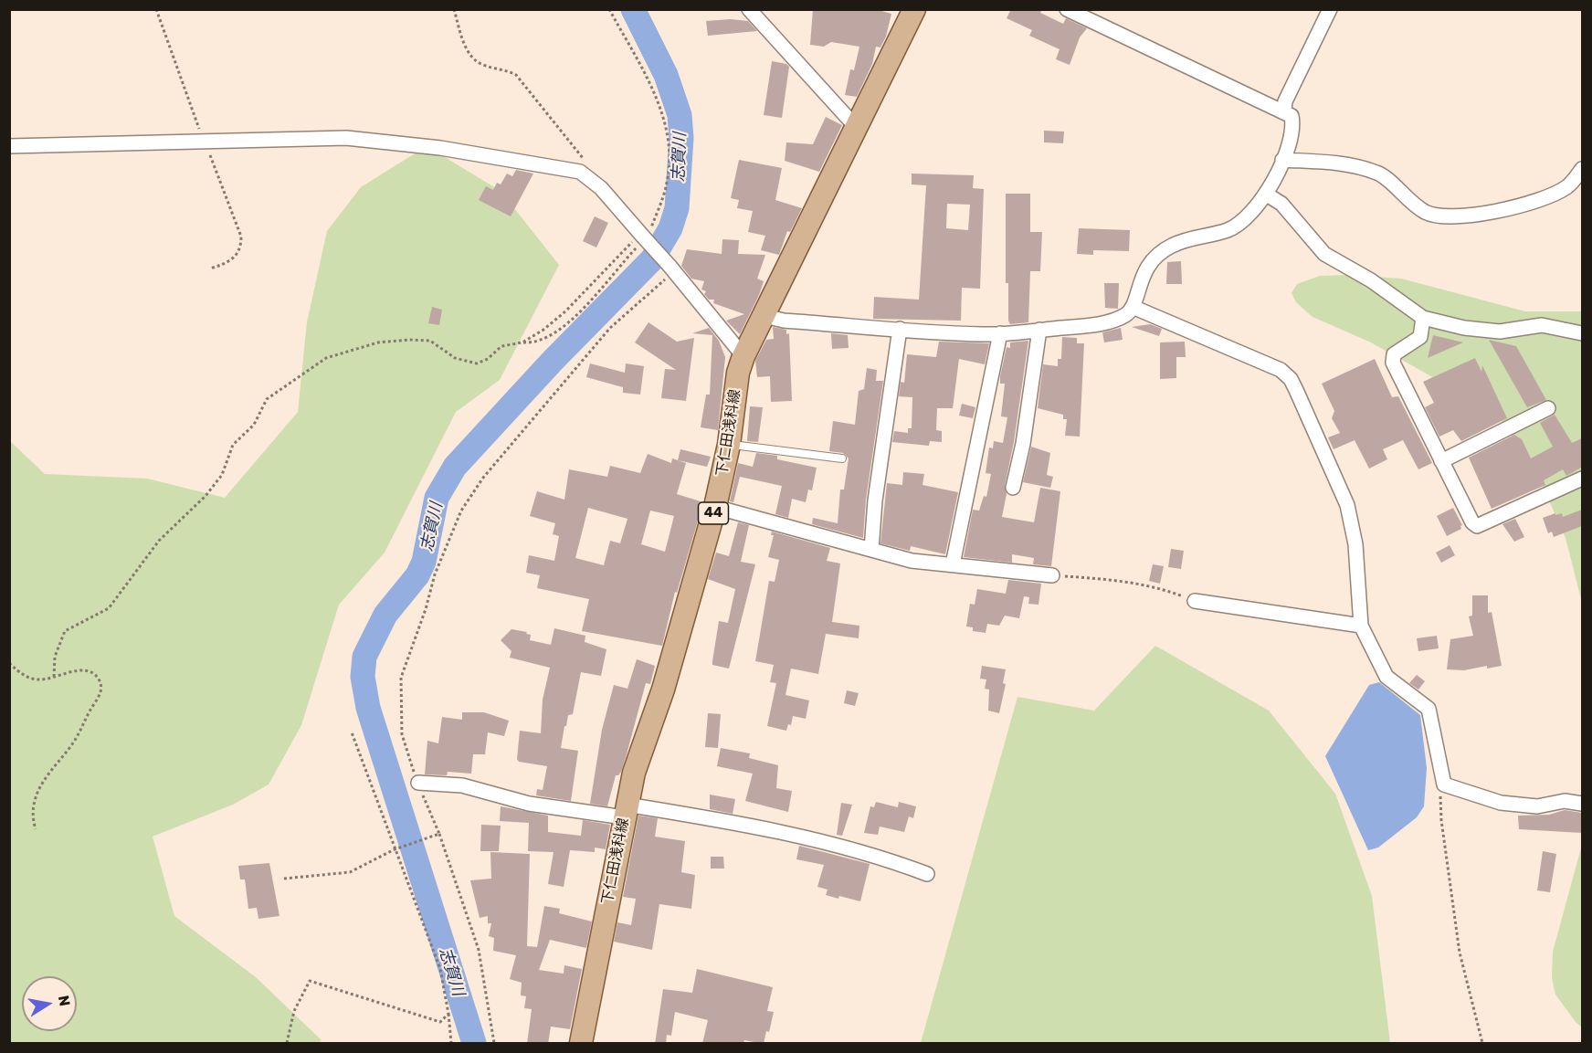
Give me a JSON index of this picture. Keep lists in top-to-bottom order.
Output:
{
  "streets": {
    "main road": ["下仁田浅科線", "44"]
  },
  "water": ["志賀川"],
  "north": "right"
}
